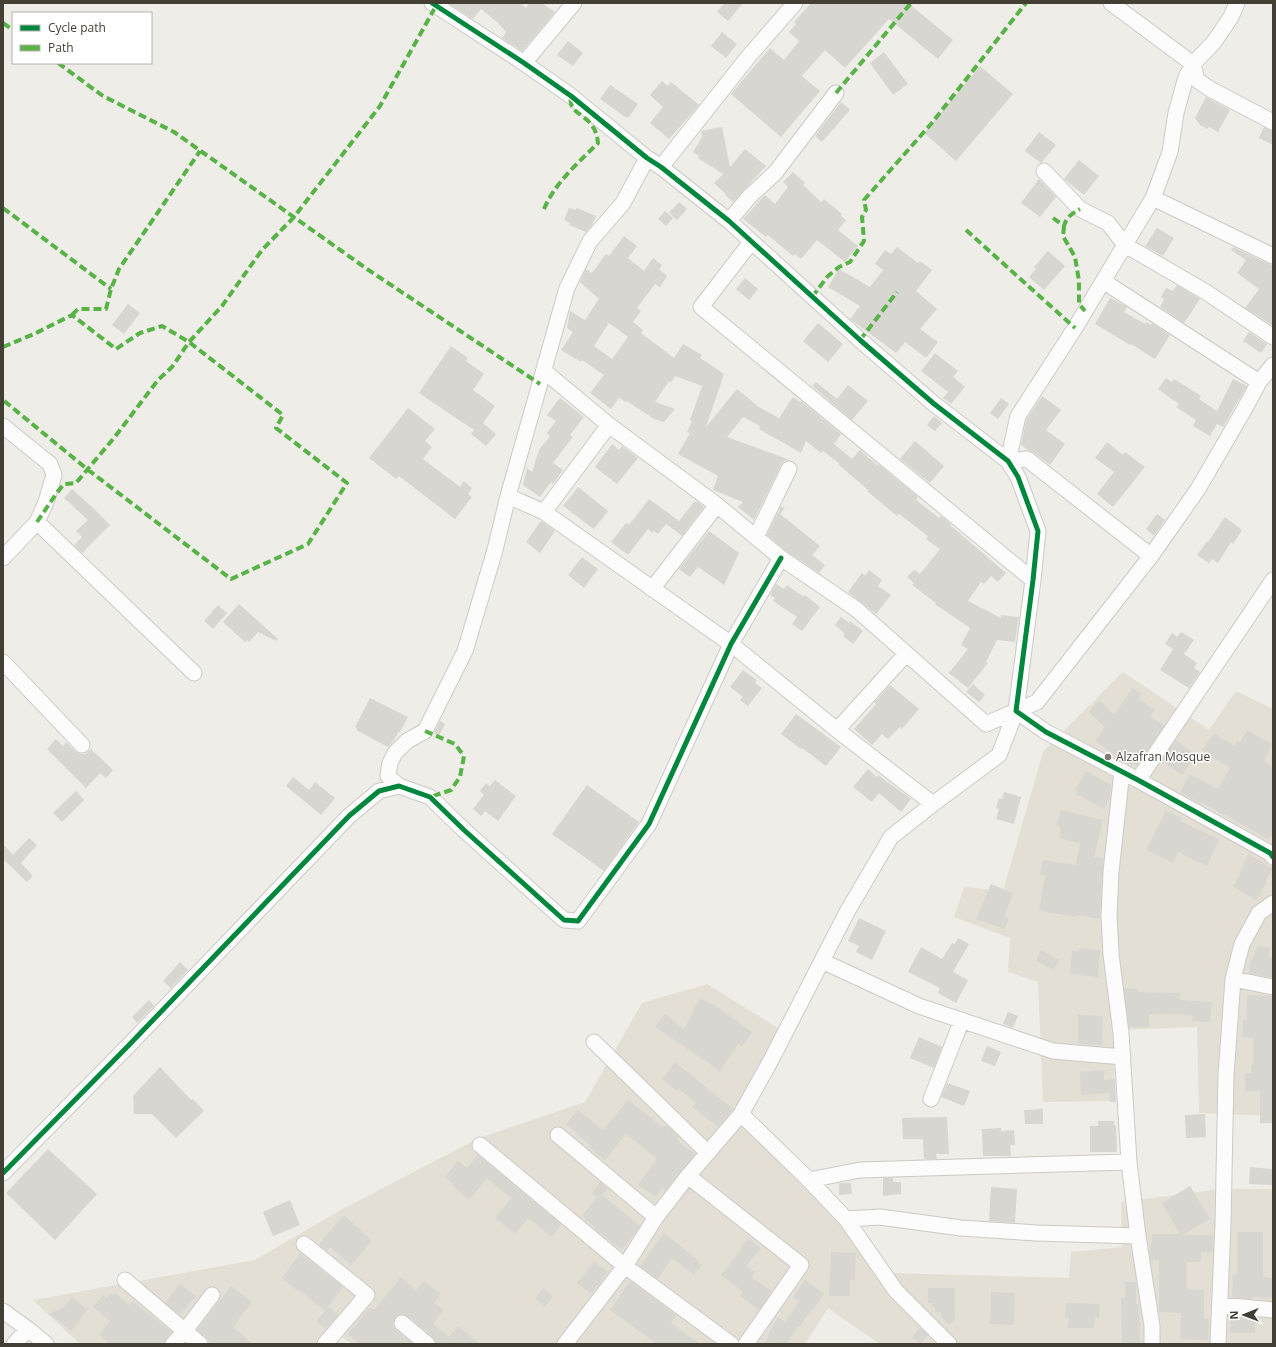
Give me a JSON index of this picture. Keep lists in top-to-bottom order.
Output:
{
  "places": ["Alzafran Mosque"],
  "legend": ["Cycle path", "Path"],
  "north": "left"
}
